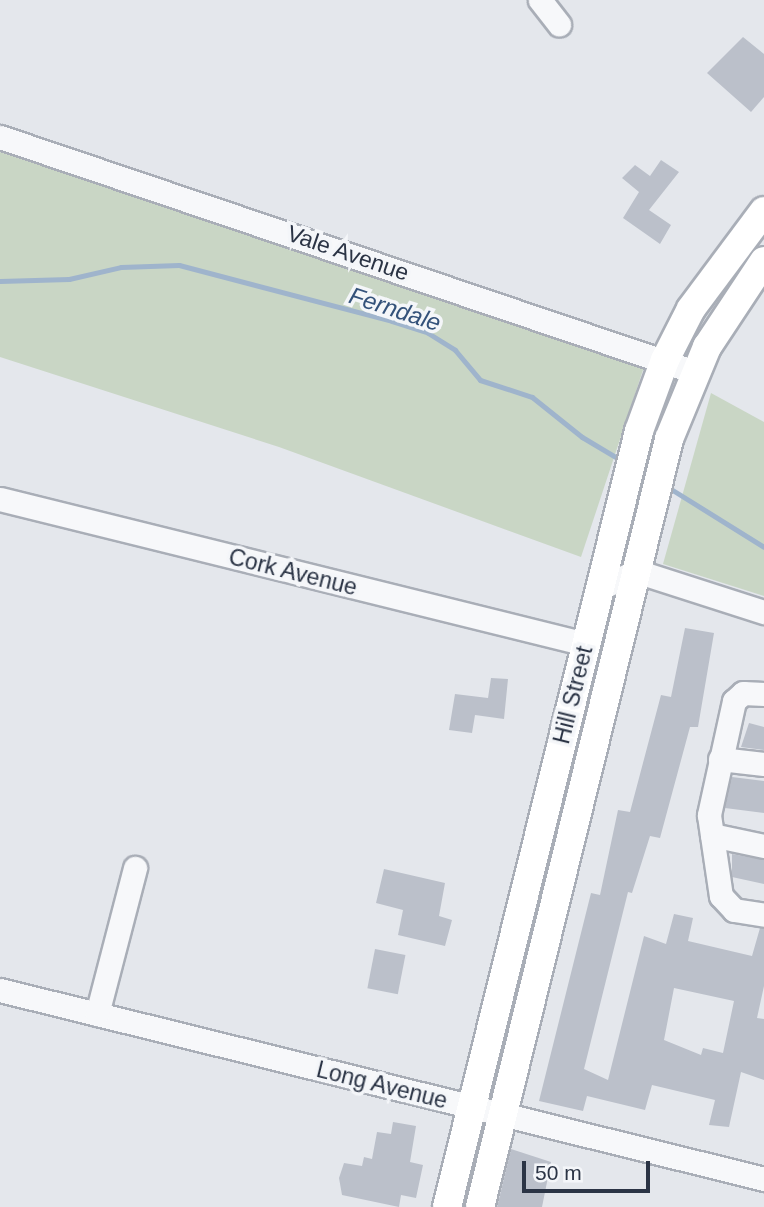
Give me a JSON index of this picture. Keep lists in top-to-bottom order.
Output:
{
  "streets": {
    "main road": ["Hill Street"],
    "street": ["Vale Avenue", "Cork Avenue", "Long Avenue"]
  },
  "crossings": [
    ["Vale Avenue", "Hill Street"],
    ["Cork Avenue", "Hill Street"],
    ["Hill Street", "Long Avenue"]
  ],
  "water": ["Ferndale"],
  "scale_bar": "50 m"
}
